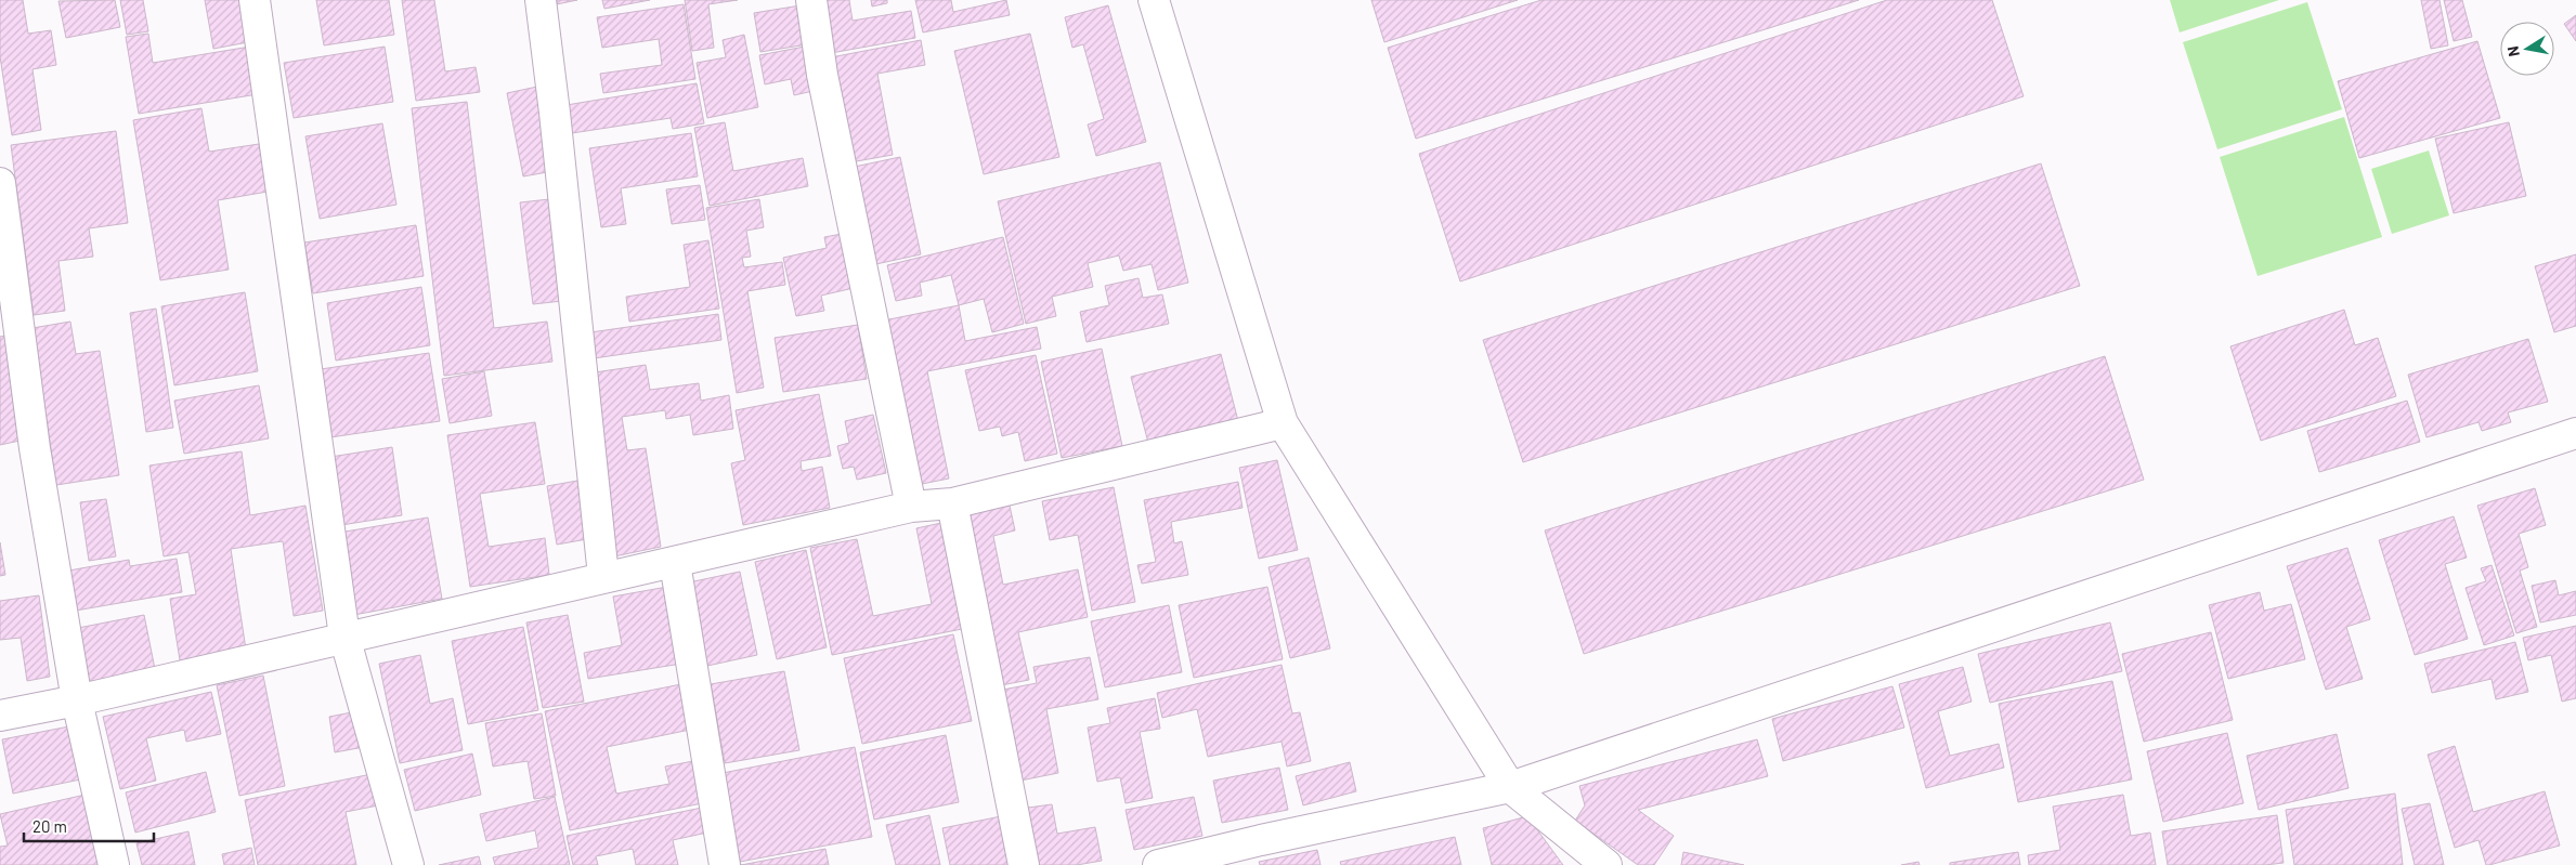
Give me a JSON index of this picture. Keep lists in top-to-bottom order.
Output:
{
  "scale_bar": "20 m",
  "north": "left"
}
